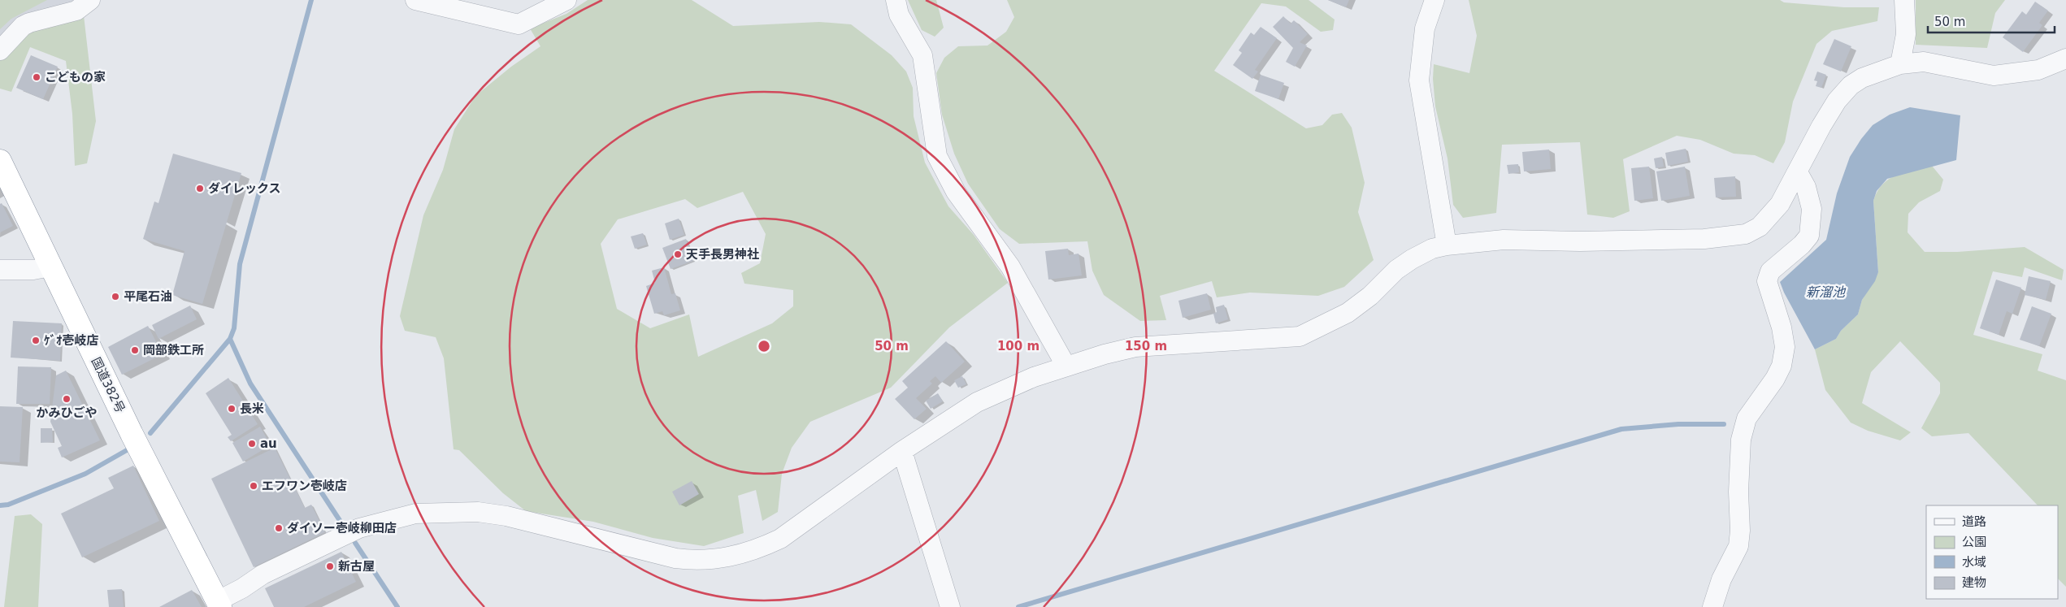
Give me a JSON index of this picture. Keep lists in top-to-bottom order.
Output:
{
  "streets": {
    "highway": ["国道382号"]
  },
  "water": ["新溜池"],
  "places": [
    "こどもの家",
    "ダイレックス",
    "天手長男神社",
    "平尾石油",
    "ｹﾞｵ壱岐店",
    "岡部鉄工所",
    "かみひごや",
    "長米",
    "au",
    "エフワン壱岐店",
    "ダイソー壱岐柳田店",
    "新古屋"
  ],
  "legend": [
    "道路",
    "公園",
    "水域",
    "建物"
  ],
  "scale_bar": "50 m",
  "rings": ["50 m", "100 m", "150 m"]
}
